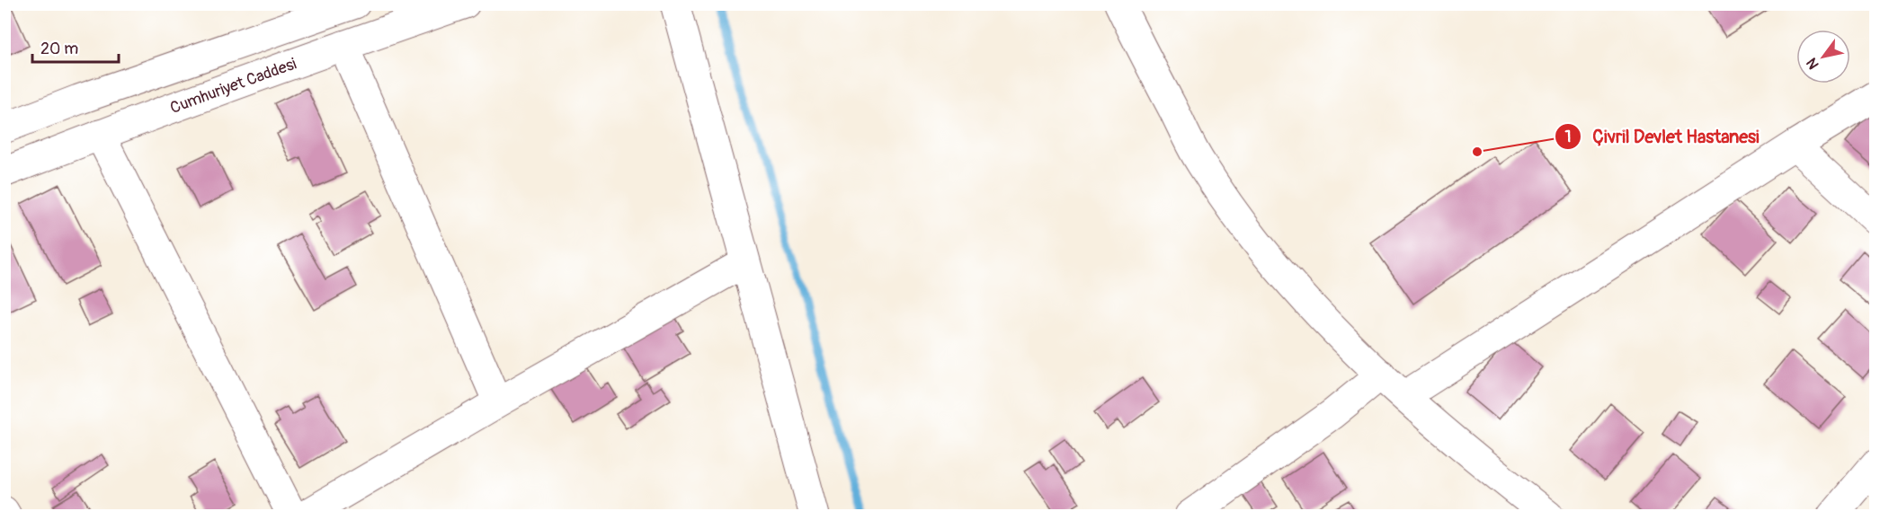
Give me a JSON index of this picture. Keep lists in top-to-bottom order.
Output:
{
  "streets": {
    "street": ["Cumhuriyet Caddesi"]
  },
  "places": ["Çivril Devlet Hastanesi"],
  "scale_bar": "20 m",
  "north": "bottom left"
}
